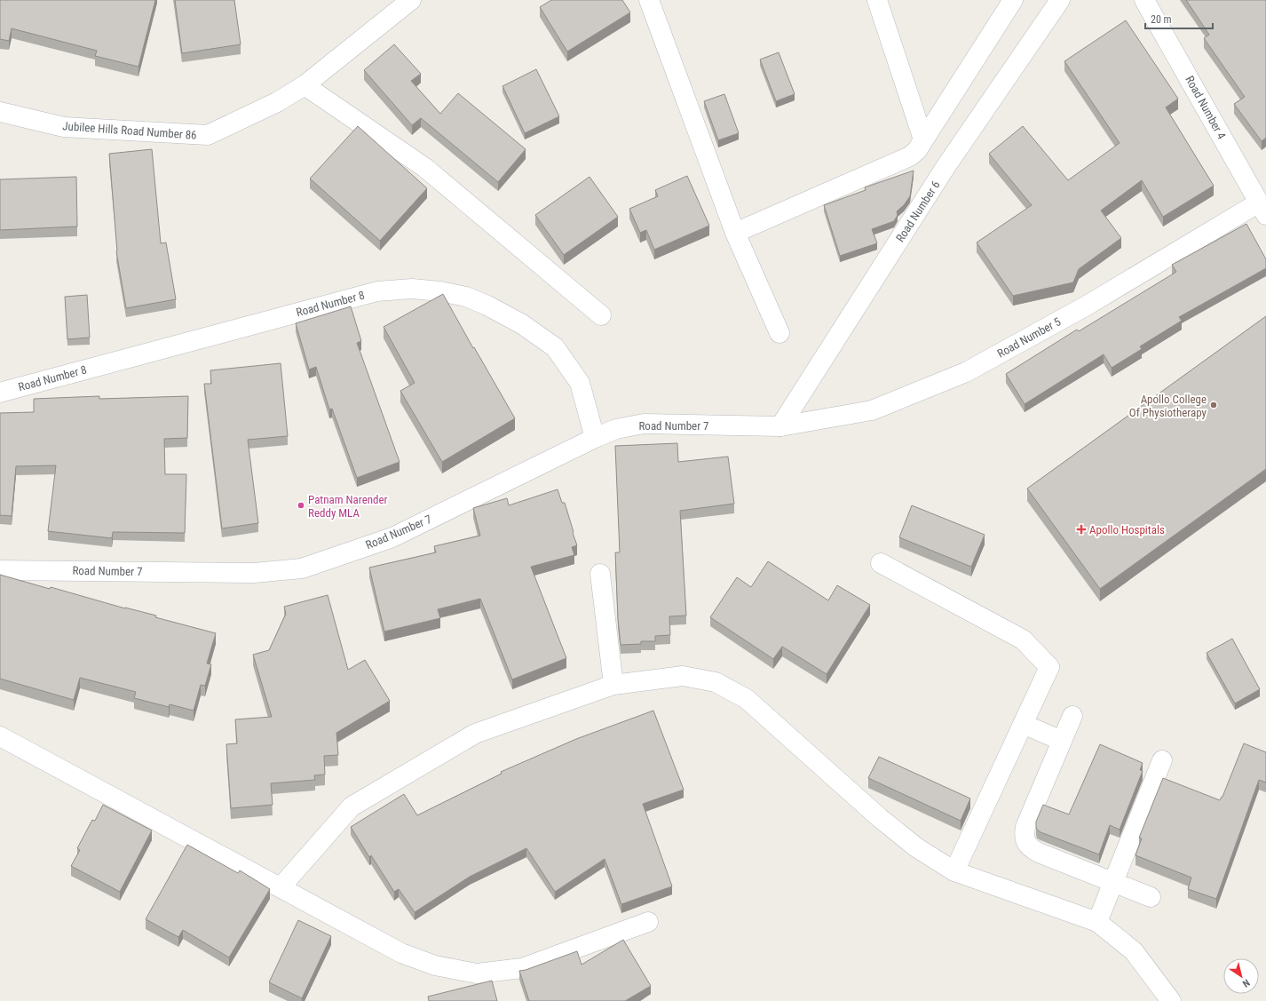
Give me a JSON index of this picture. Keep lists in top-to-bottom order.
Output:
{
  "streets": {
    "street": [
      "Road Number 4",
      "Jubilee Hills Road Number 86",
      "Road Number 6",
      "Road Number 8",
      "Road Number 5",
      "Road Number 7"
    ]
  },
  "crossings": [
    ["Road Number 4", "Road Number 5"],
    ["Road Number 6", "Road Number 5"],
    ["Road Number 6", "Road Number 7"],
    ["Road Number 8", "Road Number 7"],
    ["Road Number 5", "Road Number 7"]
  ],
  "places": {
    "other": ["Apollo College Of Physiotherapy", "Patnam Narender Reddy MLA"],
    "health": ["Apollo Hospitals"]
  },
  "scale_bar": "20 m",
  "north": "bottom right"
}
